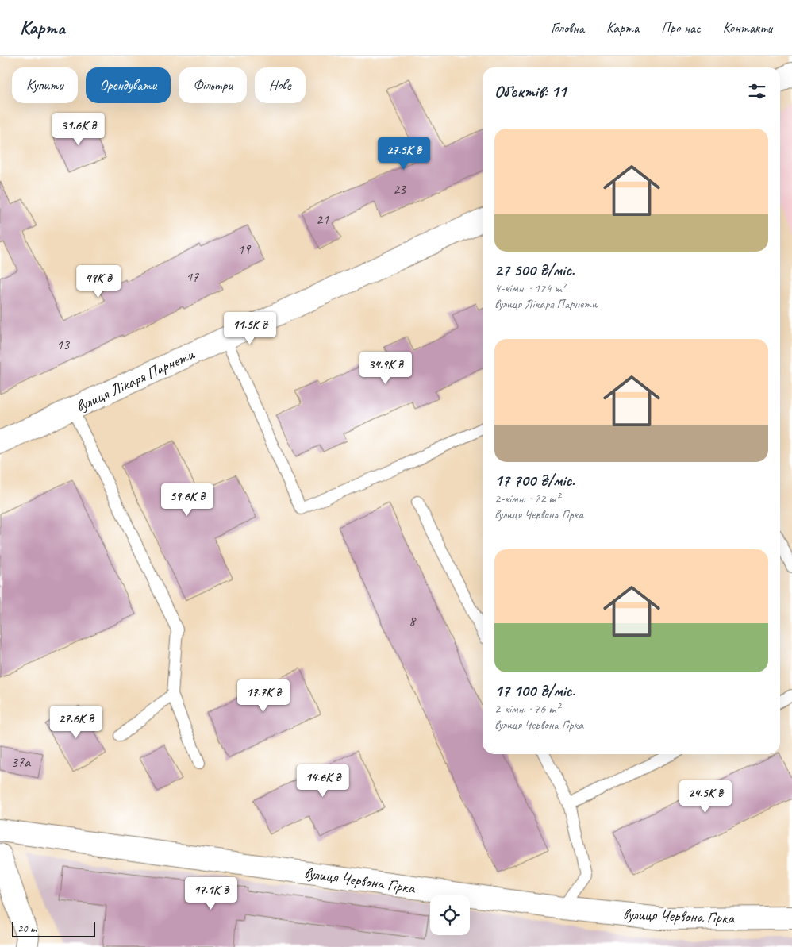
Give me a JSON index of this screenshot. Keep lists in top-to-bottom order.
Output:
{
  "streets": {
    "street": ["вулиця Лікаря Парнети", "вулиця Червона Гірка"]
  },
  "house_numbers": [
    "23",
    "21",
    "19",
    "17",
    "13",
    "8",
    "37а"
  ],
  "scale_bar": "20 m",
  "page": {
    "header": "Карта",
    "nav": [
      "Головна",
      "Карта",
      "Про нас",
      "Контакти"
    ],
    "chip": [
      "Купити",
      "Орендувати",
      "Фільтри",
      "Нове"
    ],
    "heading": "Об’єктів: 11",
    "price": [
      "31.6K ₴",
      "27.5K ₴",
      "49K ₴",
      "11.5K ₴",
      "34.9K ₴",
      "59.6K ₴",
      "17.7K ₴",
      "27.6K ₴",
      "14.6K ₴",
      "24.5K ₴",
      "17.1K ₴"
    ],
    "list": [
      {
        "name": "27 500 ₴/міс.",
        "note": "4-кімн. · 124 m² · вулиця Лікаря Парнети"
      },
      {
        "name": "17 700 ₴/міс.",
        "note": "2-кімн. · 72 m² · вулиця Червона Гірка"
      },
      {
        "name": "17 100 ₴/міс.",
        "note": "2-кімн. · 76 m² · вулиця Червона Гірка"
      }
    ],
    "scale": "20 m"
  }
}
